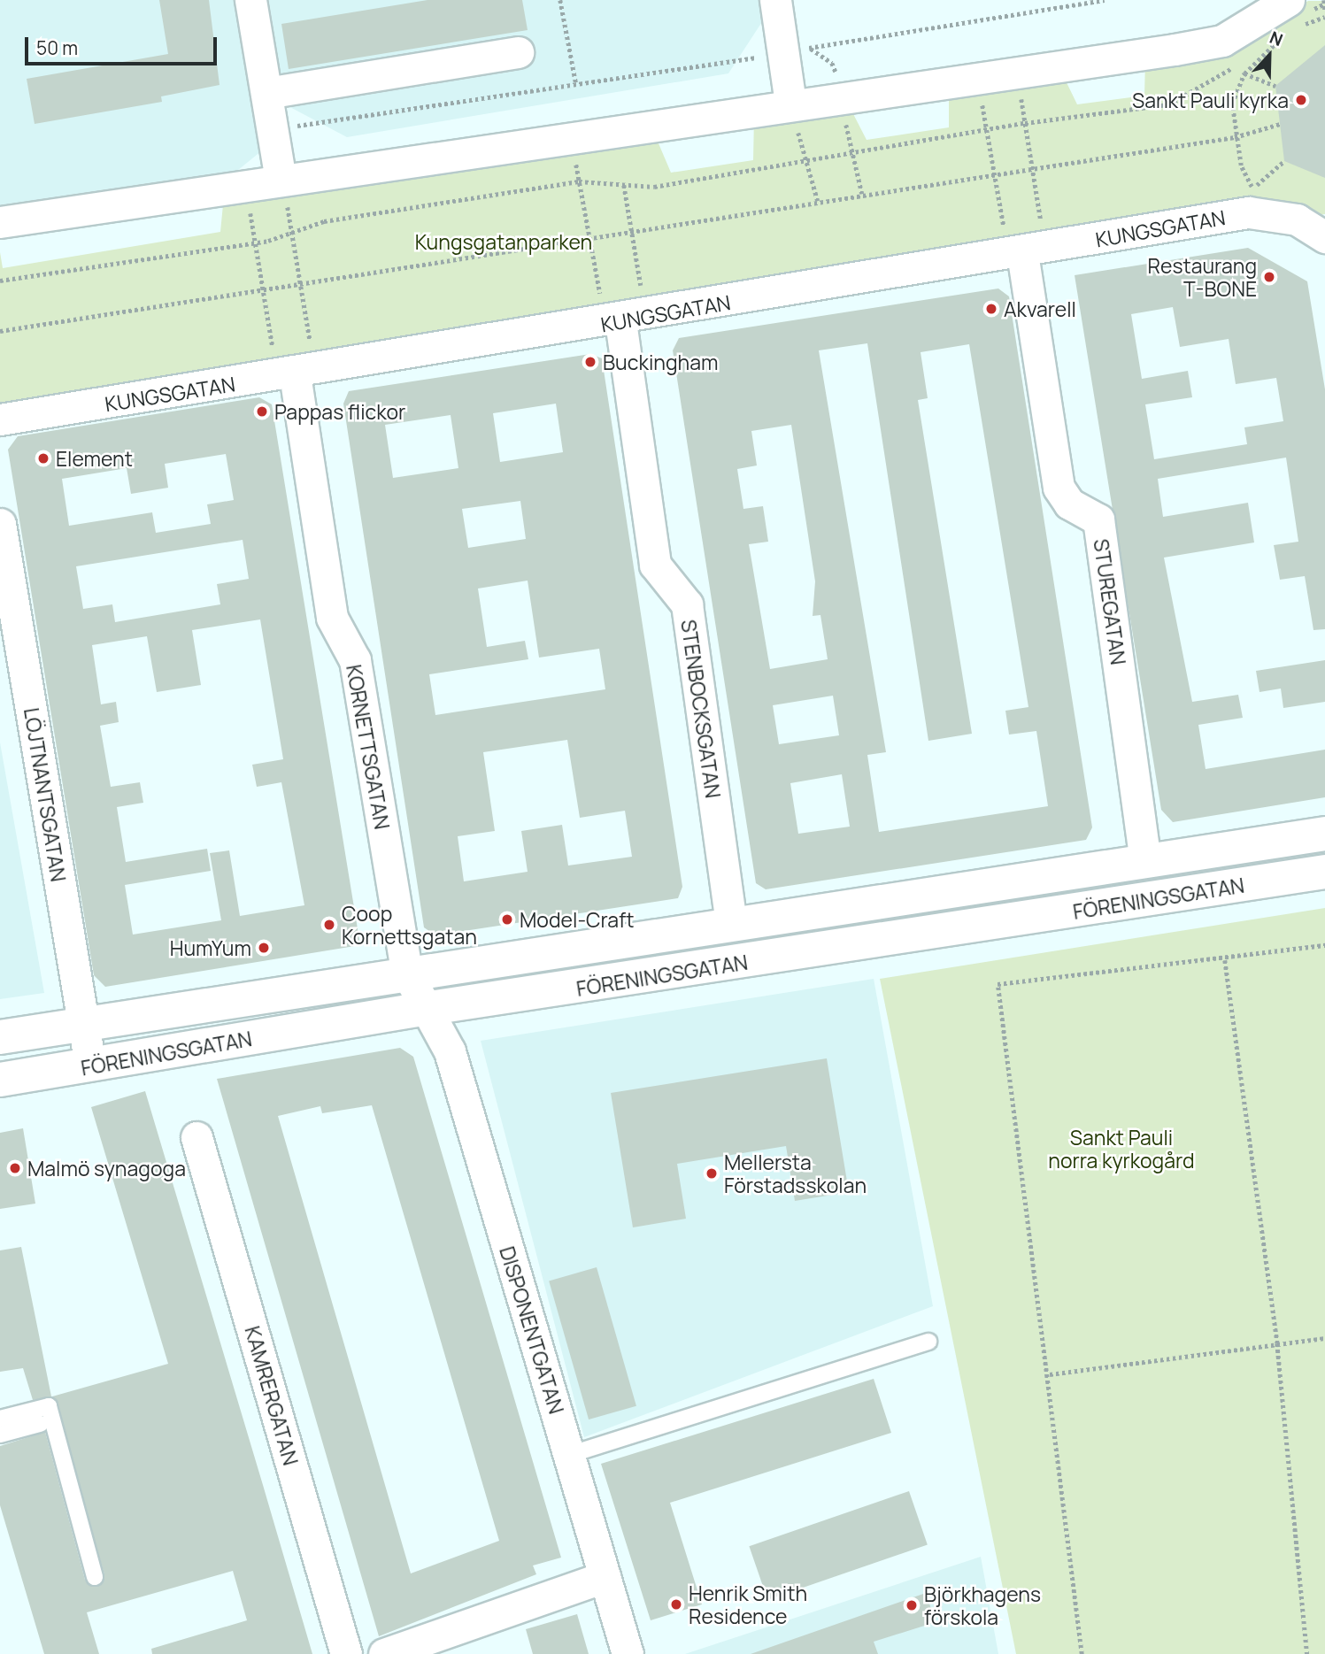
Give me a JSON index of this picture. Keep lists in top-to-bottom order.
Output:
{
  "streets": {
    "street": [
      "KUNGSGATAN",
      "STUREGATAN",
      "STENBOCKSGATAN",
      "KORNETTSGATAN",
      "LÖJTNANTSGATAN",
      "FÖRENINGSGATAN",
      "DISPONENTGATAN",
      "KAMRERGATAN"
    ]
  },
  "crossings": [
    ["KUNGSGATAN", "STUREGATAN"],
    ["KUNGSGATAN", "STENBOCKSGATAN"],
    ["KUNGSGATAN", "KORNETTSGATAN"],
    ["STUREGATAN", "FÖRENINGSGATAN"],
    ["STENBOCKSGATAN", "FÖRENINGSGATAN"],
    ["KORNETTSGATAN", "FÖRENINGSGATAN"],
    ["KORNETTSGATAN", "DISPONENTGATAN"],
    ["LÖJTNANTSGATAN", "FÖRENINGSGATAN"],
    ["FÖRENINGSGATAN", "DISPONENTGATAN"]
  ],
  "parks": ["Kungsgatanparken", "Sankt Pauli norra kyrkogård"],
  "places": [
    "Sankt Pauli kyrka",
    "Restaurang T-BONE",
    "Akvarell",
    "Buckingham",
    "Pappas flickor",
    "Element",
    "Model-Craft",
    "Coop Kornettsgatan",
    "HumYum",
    "Malmö synagoga",
    "Mellersta Förstadsskolan",
    "Henrik Smith Residence",
    "Björkhagens förskola"
  ],
  "scale_bar": "50 m",
  "north": "top"
}
